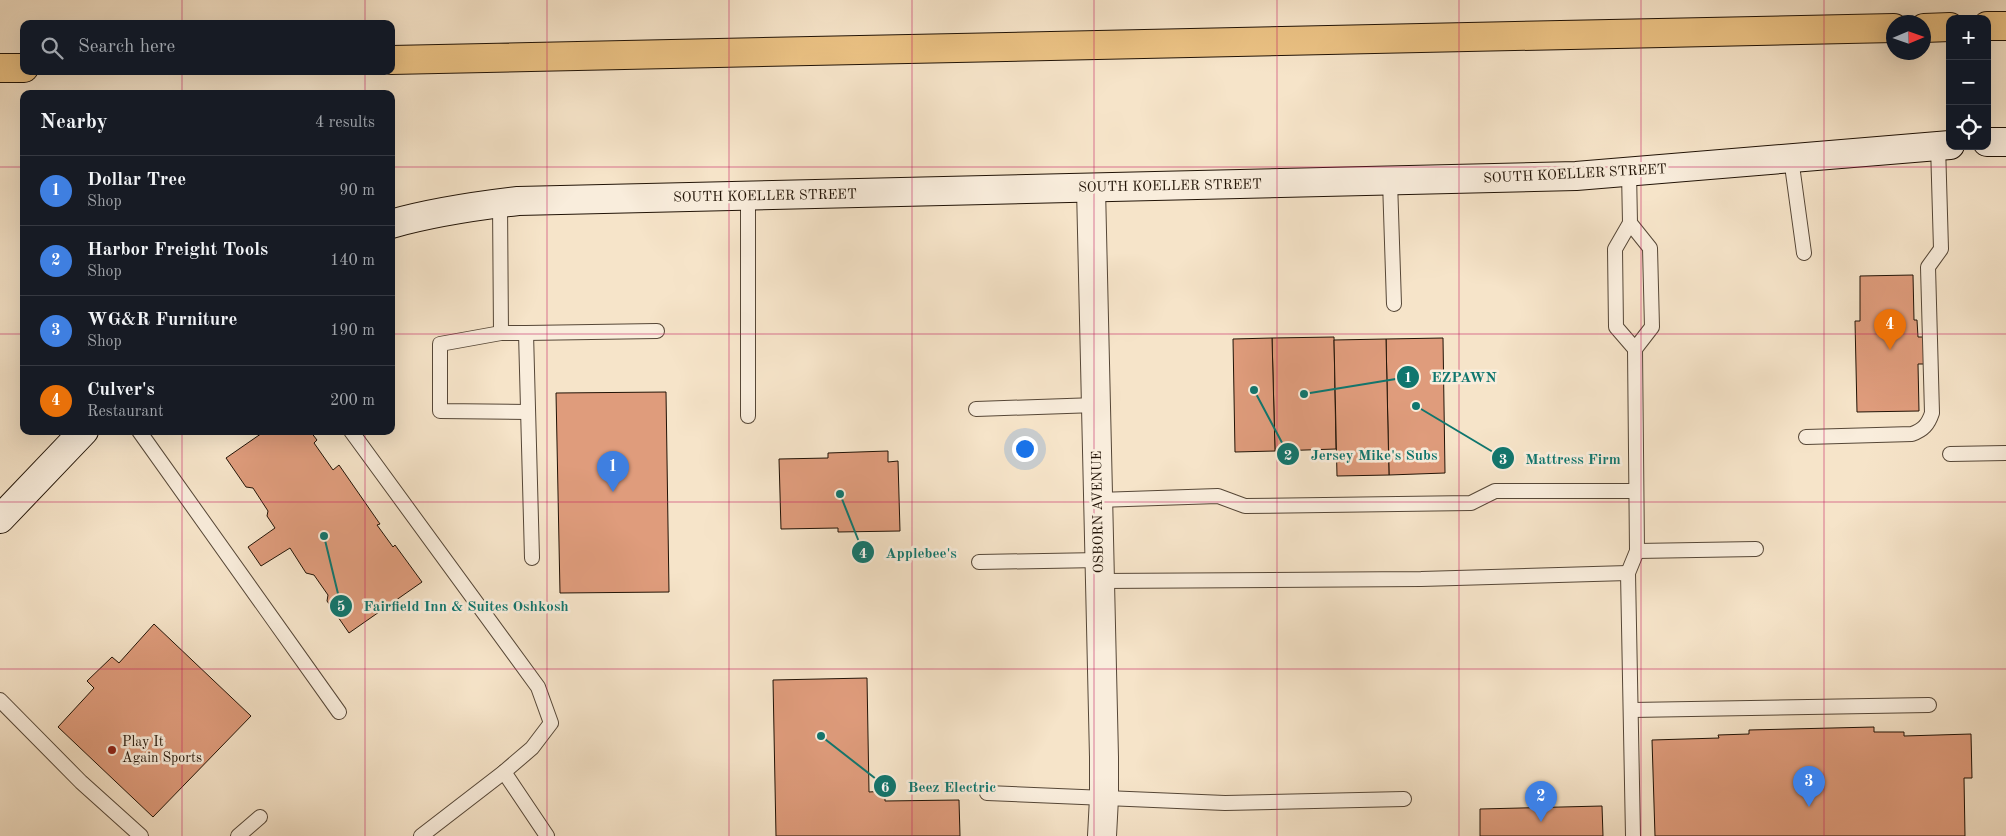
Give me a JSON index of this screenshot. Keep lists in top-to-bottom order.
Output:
{
  "streets": {
    "street": ["SOUTH KOELLER STREET", "OSBORN AVENUE"]
  },
  "crossings": [
    ["SOUTH KOELLER STREET", "OSBORN AVENUE"]
  ],
  "places": [
    "Jersey Mike's Subs",
    "EZPAWN",
    "Mattress Firm",
    "Applebee's",
    "Fairfield Inn & Suites Oshkosh",
    "Beez Electric",
    "Play It Again Sports"
  ],
  "north": "right",
  "page": {
    "map_buttons": ["+", "−"],
    "search": "Search here",
    "heading": ["Nearby", "4 results"],
    "list": [
      {
        "mark": "1",
        "name": "Dollar Tree",
        "note": "Shop",
        "value": "90 m"
      },
      {
        "mark": "2",
        "name": "Harbor Freight Tools",
        "note": "Shop",
        "value": "140 m"
      },
      {
        "mark": "3",
        "name": "WG&R Furniture",
        "note": "Shop",
        "value": "190 m"
      },
      {
        "mark": "4",
        "name": "Culver's",
        "note": "Restaurant",
        "value": "200 m"
      }
    ],
    "pins": [
      "4",
      "1",
      "3",
      "2"
    ]
  }
}
